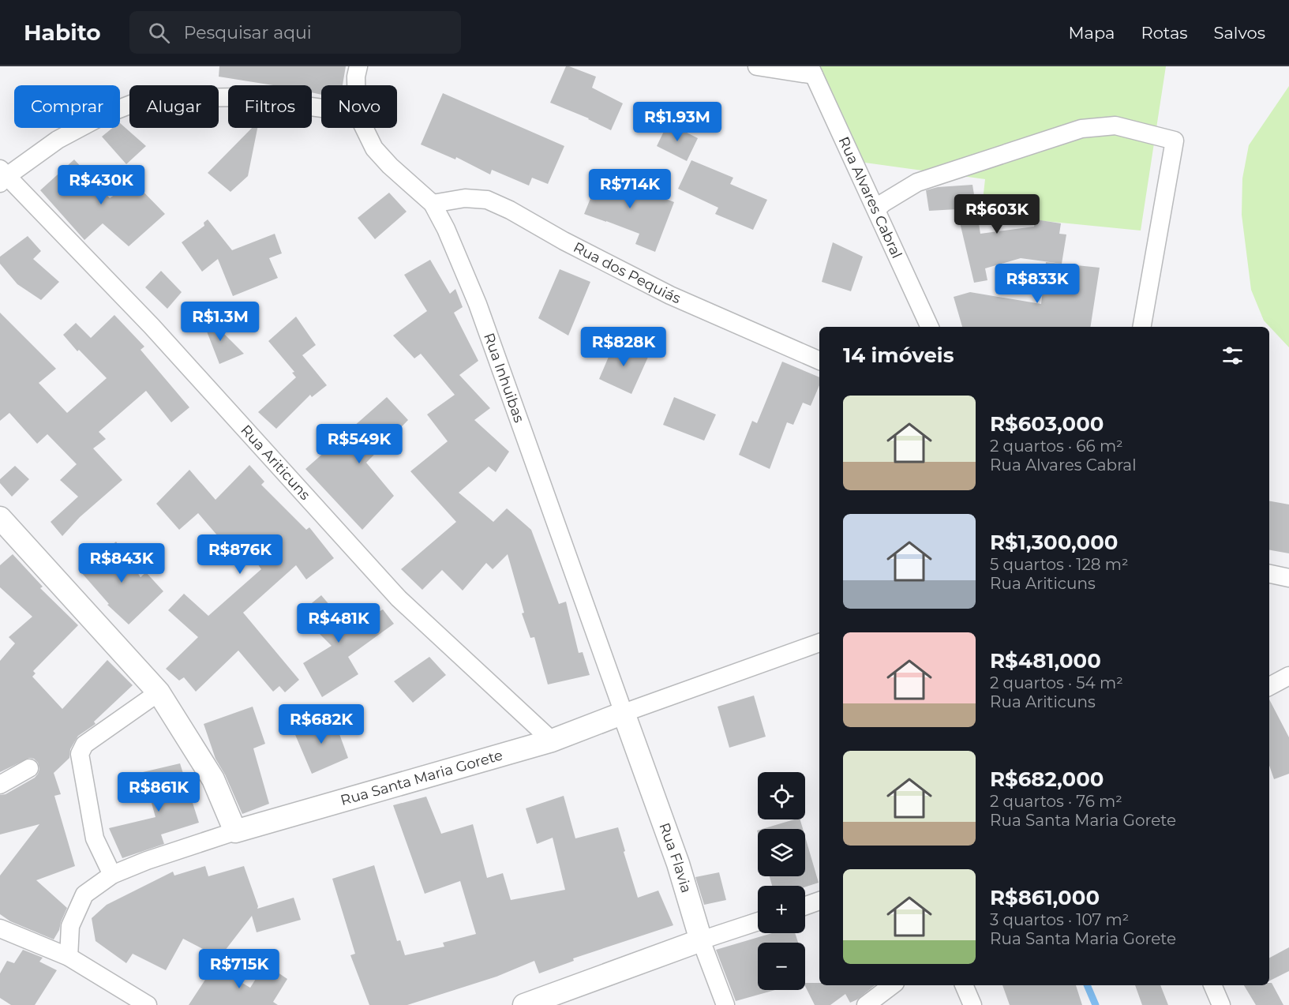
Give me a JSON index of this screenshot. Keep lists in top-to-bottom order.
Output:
{
  "streets": {
    "street": [
      "Rua Alvares Cabral",
      "Rua dos Pequiás",
      "Rua Inhuibas",
      "Rua Ariticuns",
      "Rua Santa Maria Gorete",
      "Rua Flavia"
    ]
  },
  "crossings": [
    ["Rua dos Pequiás", "Rua Inhuibas"],
    ["Rua Inhuibas", "Rua Santa Maria Gorete"],
    ["Rua Inhuibas", "Rua Flavia"],
    ["Rua Ariticuns", "Rua Santa Maria Gorete"],
    ["Rua Santa Maria Gorete", "Rua Flavia"]
  ],
  "page": {
    "header": "Habito",
    "search": "Pesquisar aqui",
    "nav": ["Mapa", "Rotas", "Salvos"],
    "chip": [
      "Comprar",
      "Alugar",
      "Filtros",
      "Novo"
    ],
    "price": [
      "R$1.93M",
      "R$430K",
      "R$714K",
      "R$603K",
      "R$833K",
      "R$1.3M",
      "R$828K",
      "R$549K",
      "R$876K",
      "R$843K",
      "R$481K",
      "R$682K",
      "R$861K",
      "R$715K"
    ],
    "heading": "14 imóveis",
    "list": [
      {
        "name": "R$603,000",
        "note": "2 quartos · 66 m² · Rua Alvares Cabral"
      },
      {
        "name": "R$1,300,000",
        "note": "5 quartos · 128 m² · Rua Ariticuns"
      },
      {
        "name": "R$481,000",
        "note": "2 quartos · 54 m² · Rua Ariticuns"
      },
      {
        "name": "R$682,000",
        "note": "2 quartos · 76 m² · Rua Santa Maria Gorete"
      },
      {
        "name": "R$861,000",
        "note": "3 quartos · 107 m² · Rua Santa Maria Gorete"
      }
    ],
    "map_buttons": ["+", "−"]
  }
}
